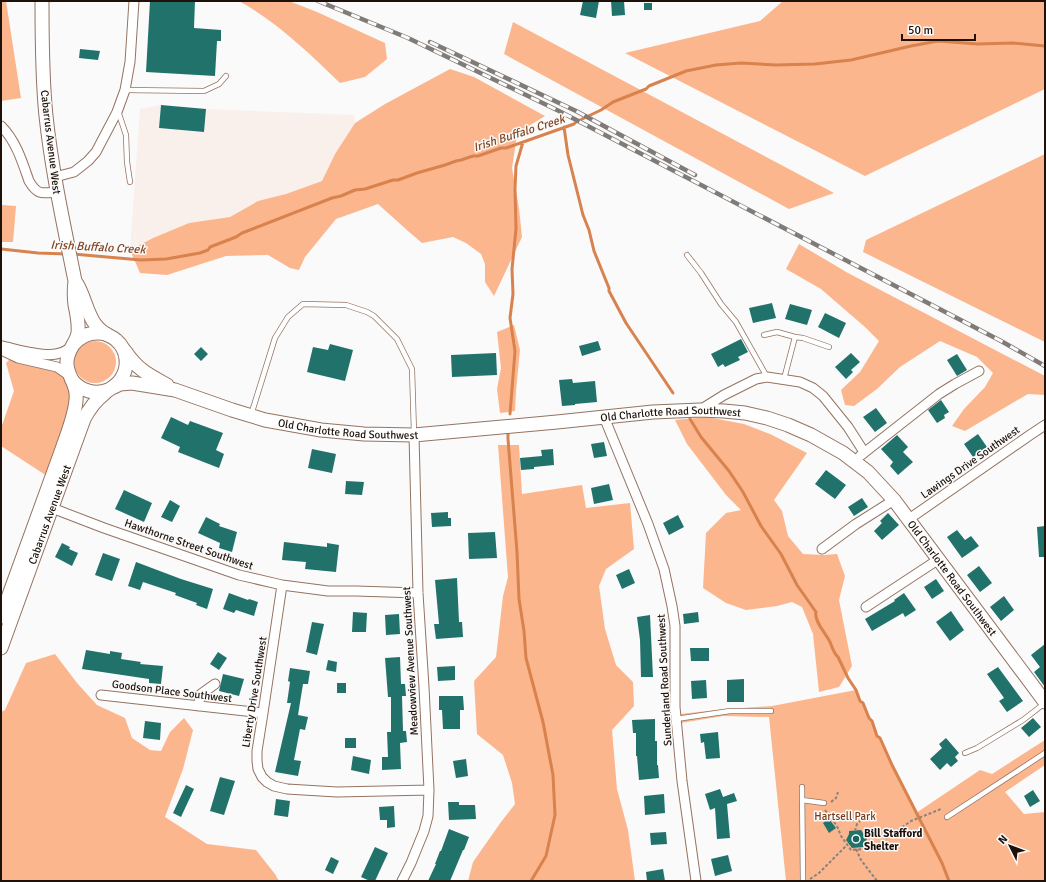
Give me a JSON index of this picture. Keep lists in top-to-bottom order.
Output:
{
  "streets": {
    "street": [
      "Cabarrus Avenue West",
      "Old Charlotte Road Southwest",
      "Lawings Drive Southwest",
      "Hawthorne Street Southwest",
      "Meadowview Avenue Southwest",
      "Sunderland Road Southwest",
      "Goodson Place Southwest",
      "Liberty Drive Southwest"
    ]
  },
  "crossings": [
    ["Cabarrus Avenue West", "Old Charlotte Road Southwest"],
    ["Cabarrus Avenue West", "Hawthorne Street Southwest"],
    ["Old Charlotte Road Southwest", "Lawings Drive Southwest"],
    ["Old Charlotte Road Southwest", "Meadowview Avenue Southwest"],
    ["Old Charlotte Road Southwest", "Sunderland Road Southwest"],
    ["Hawthorne Street Southwest", "Meadowview Avenue Southwest"],
    ["Hawthorne Street Southwest", "Liberty Drive Southwest"],
    ["Meadowview Avenue Southwest", "Liberty Drive Southwest"],
    ["Goodson Place Southwest", "Liberty Drive Southwest"]
  ],
  "water": ["Irish Buffalo Creek"],
  "parks": ["Hartsell Park"],
  "places": ["Bill Stafford Shelter"],
  "scale_bar": "50 m",
  "north": "top left"
}
